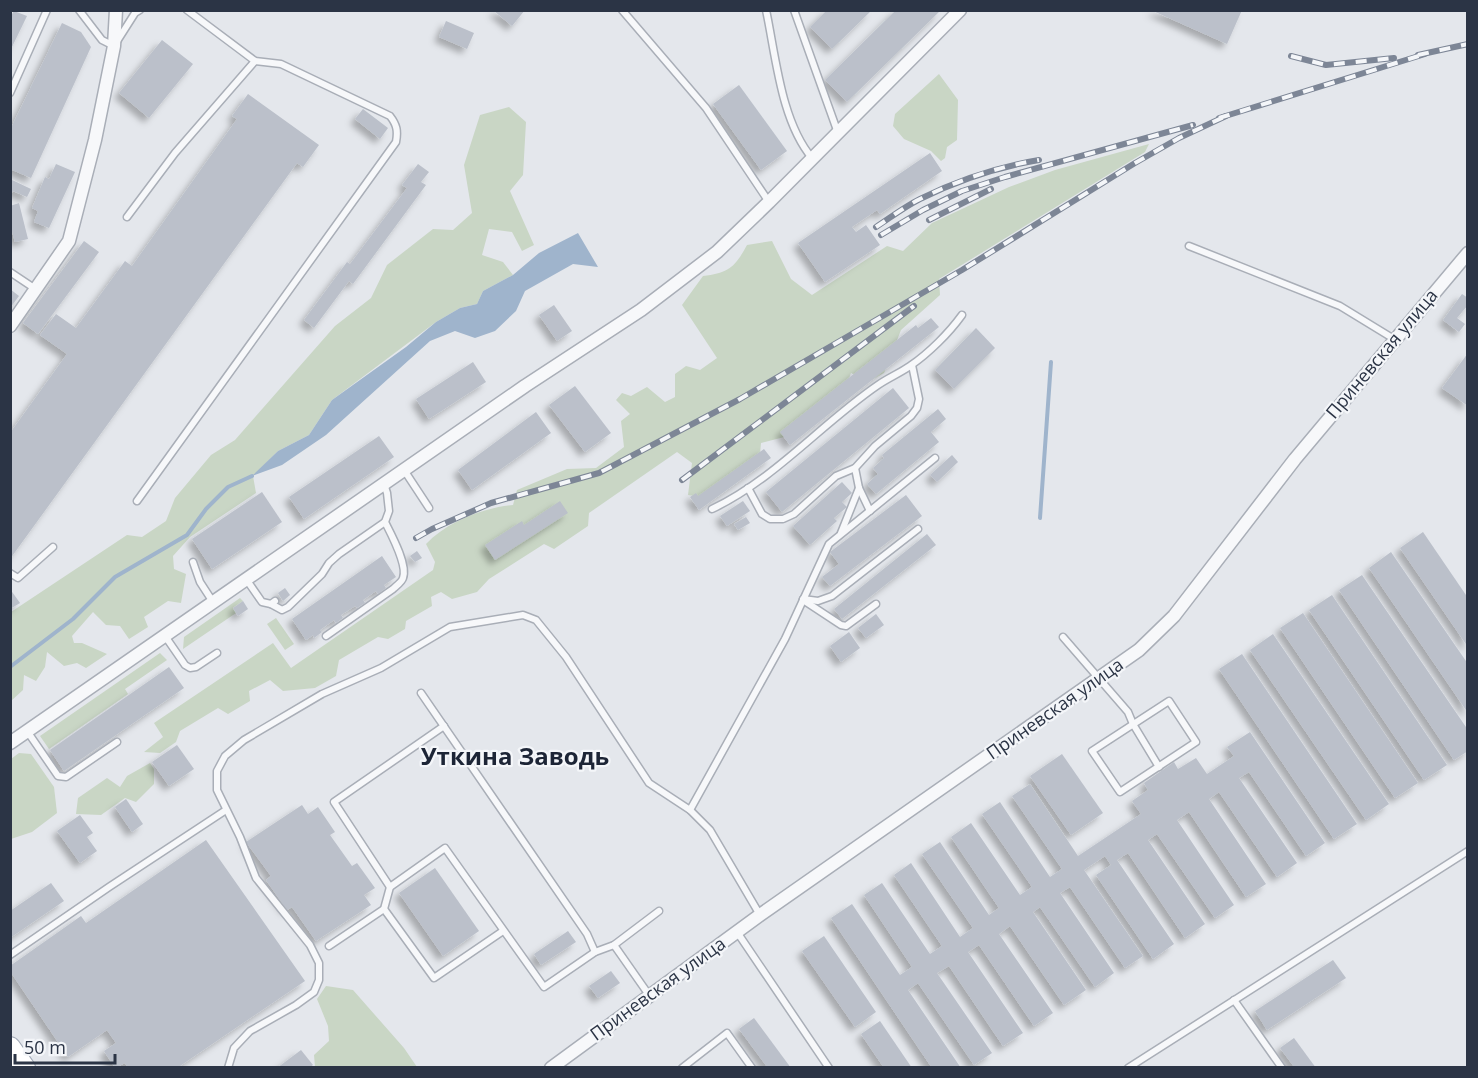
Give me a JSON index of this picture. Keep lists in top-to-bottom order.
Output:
{
  "streets": {
    "street": ["Приневская улица"]
  },
  "districts": ["Уткина Заводь"],
  "scale_bar": "50 m"
}
